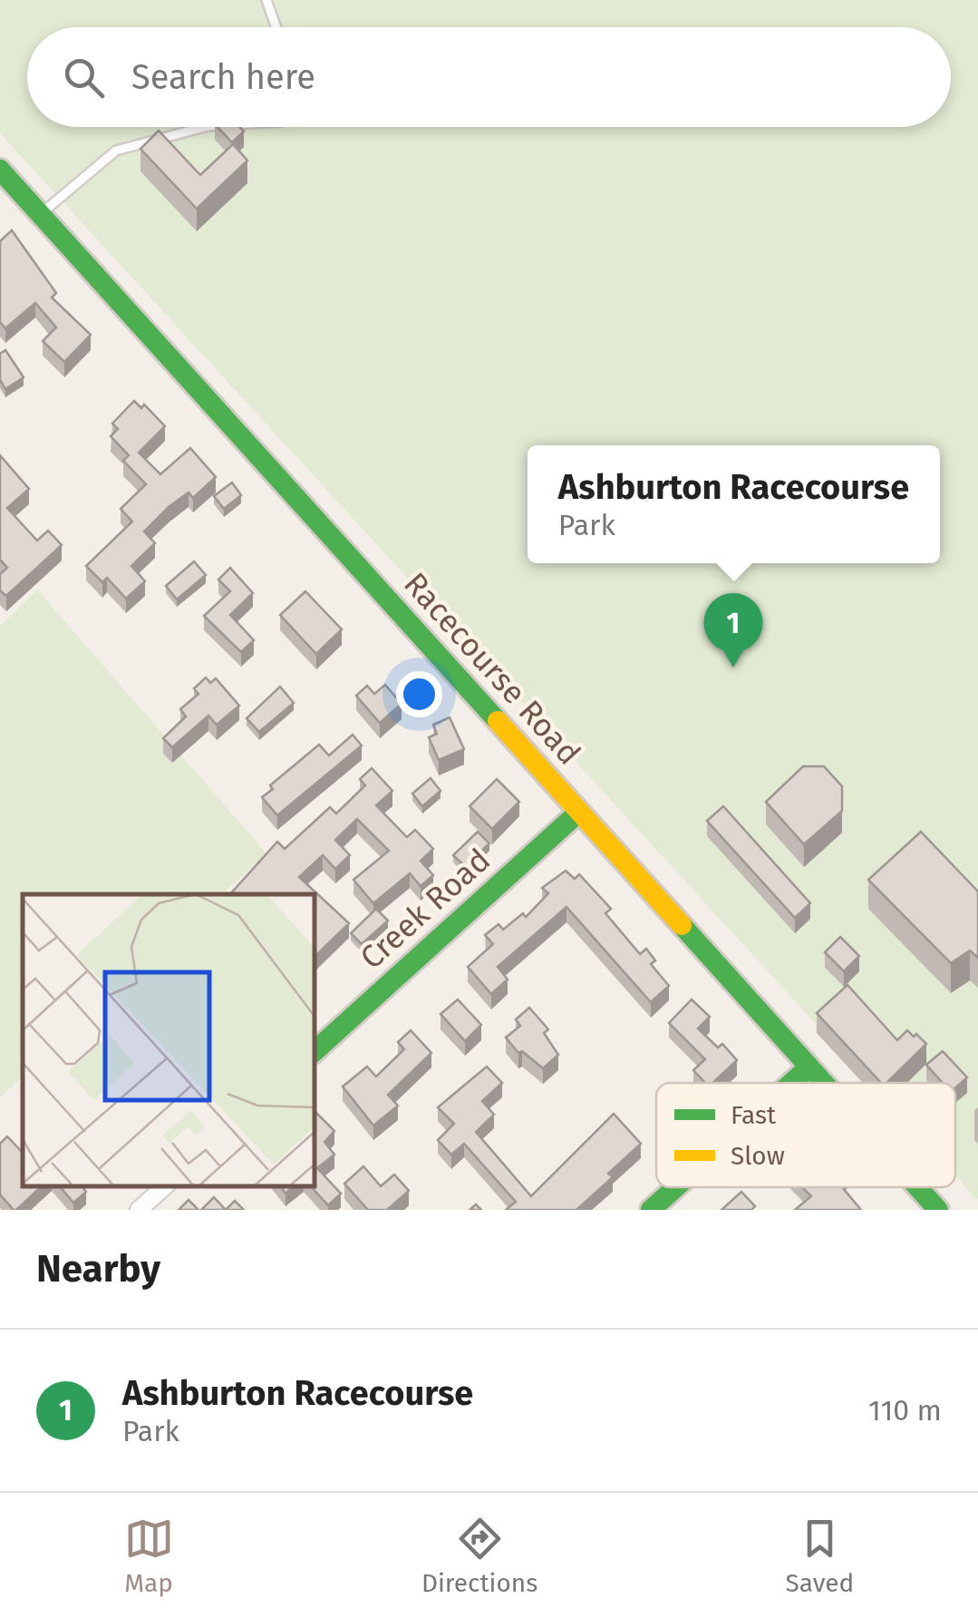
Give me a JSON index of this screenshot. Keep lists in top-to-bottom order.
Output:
{
  "streets": {
    "street": ["Racecourse Road", "Creek Road"]
  },
  "crossings": [
    ["Racecourse Road", "Creek Road"]
  ],
  "legend": ["Fast", "Slow"],
  "page": {
    "search": "Search here",
    "popup": ["Ashburton Racecourse", "Park"],
    "pins": "1",
    "heading": "Nearby",
    "list": [
      {
        "mark": "1",
        "name": "Ashburton Racecourse",
        "note": "Park",
        "value": "110 m"
      }
    ],
    "nav": ["Map", "Directions", "Saved"]
  }
}
